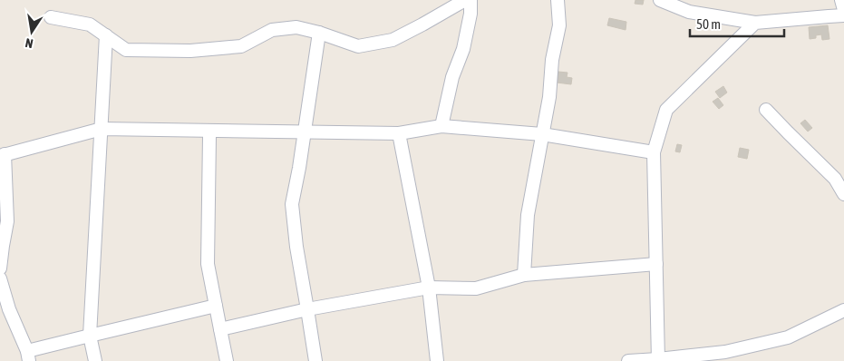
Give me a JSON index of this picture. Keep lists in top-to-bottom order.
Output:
{
  "scale_bar": "50 m",
  "north": "bottom"
}
